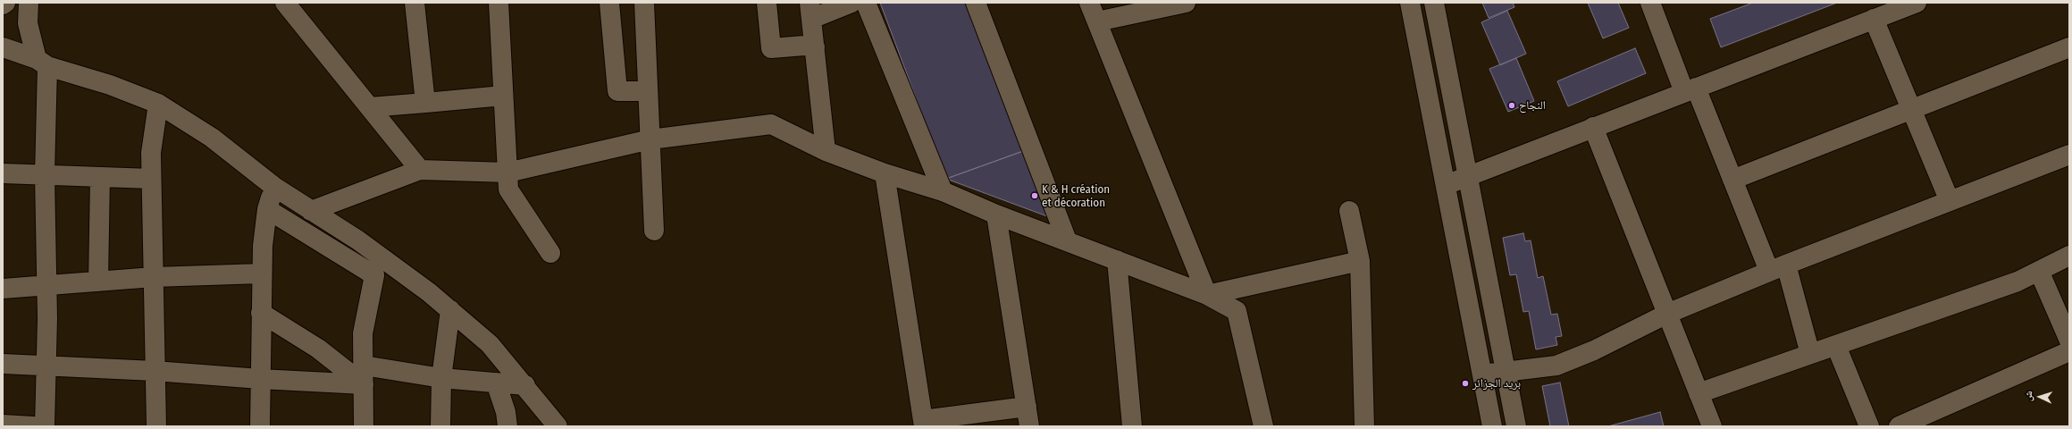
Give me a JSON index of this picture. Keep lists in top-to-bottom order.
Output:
{
  "places": ["النجاح", "K & H création et décoration", "بريد الجزائر"],
  "north": "left"
}
